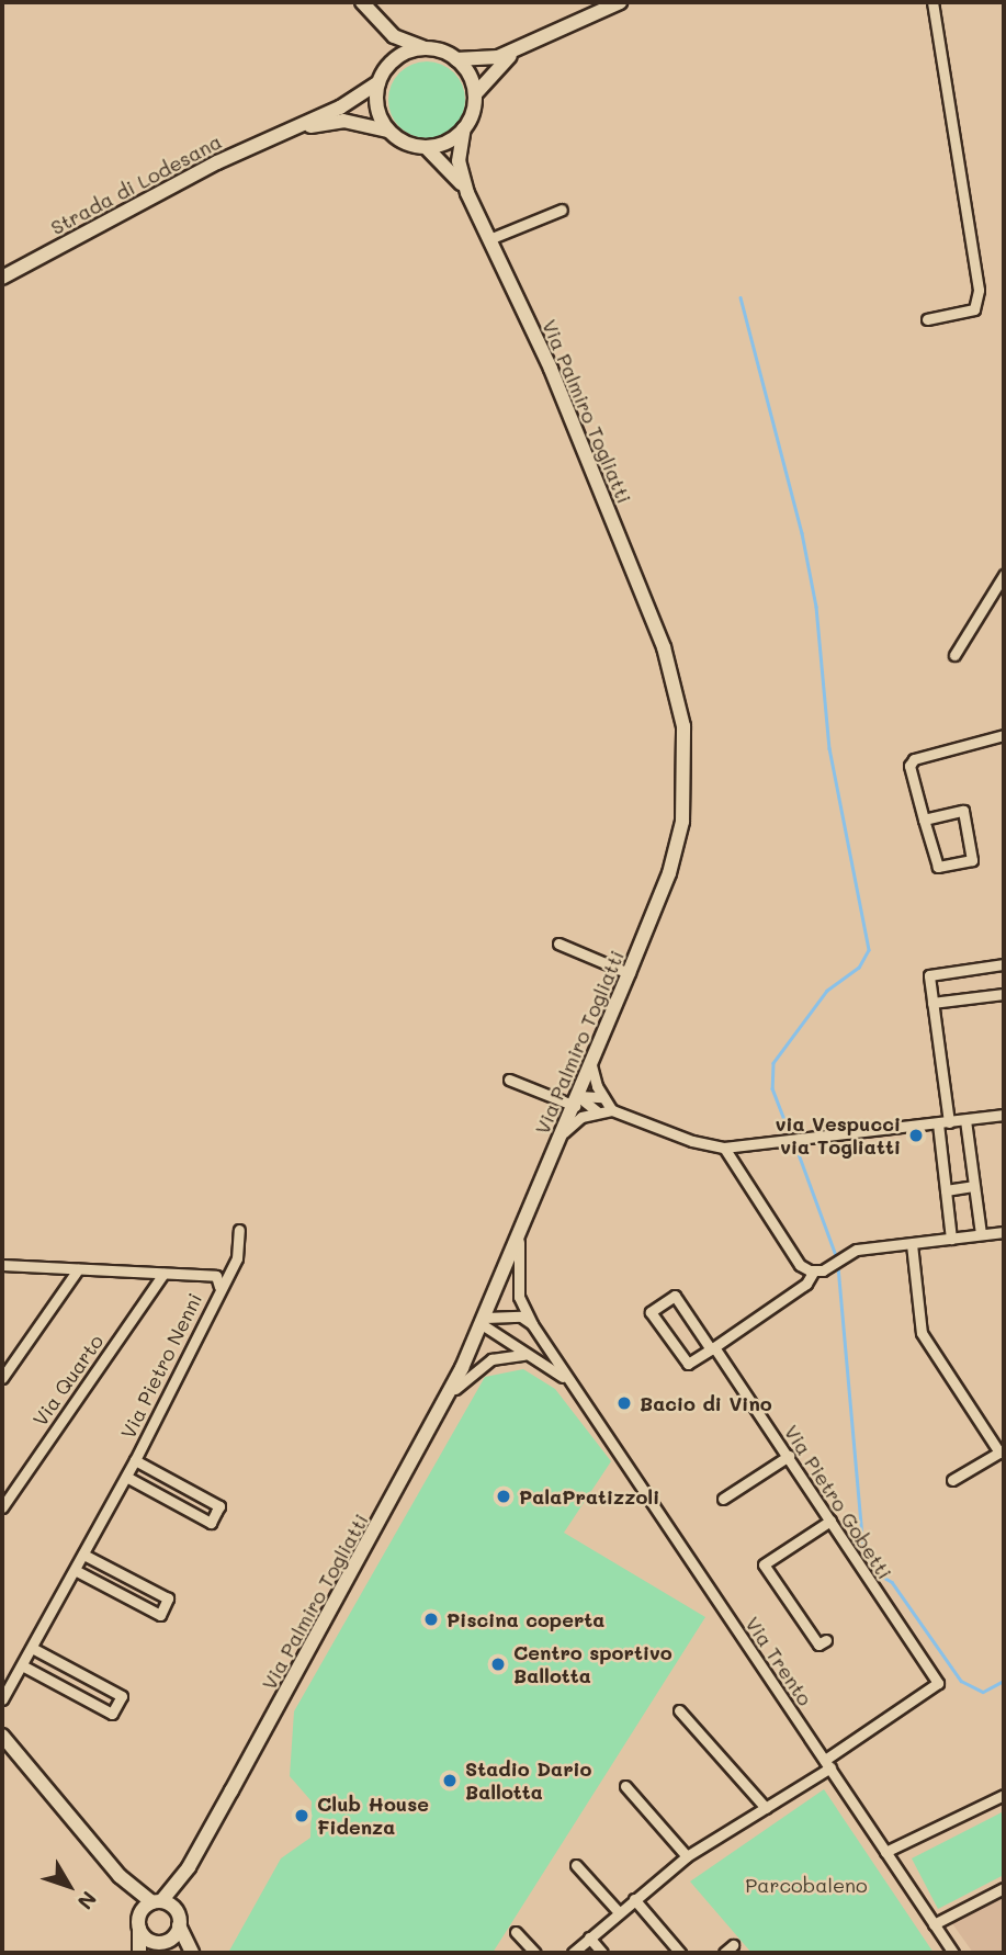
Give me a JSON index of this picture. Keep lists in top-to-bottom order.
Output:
{
  "streets": {
    "street": [
      "Strada di Lodesana",
      "Via Palmiro Togliatti",
      "Via Pietro Nenni",
      "Via Quarto",
      "Via Pietro Gobetti",
      "Via Trento"
    ]
  },
  "crossings": [
    ["Via Palmiro Togliatti", "Via Trento"],
    ["Via Pietro Gobetti", "Via Trento"]
  ],
  "parks": ["Parcobaleno"],
  "places": [
    "via Vespucci via Togliatti",
    "Bacio di Vino",
    "PalaPratizzoli",
    "Piscina coperta",
    "Centro sportivo Ballotta",
    "Stadio Dario Ballotta",
    "Club House Fidenza"
  ],
  "north": "bottom right"
}
